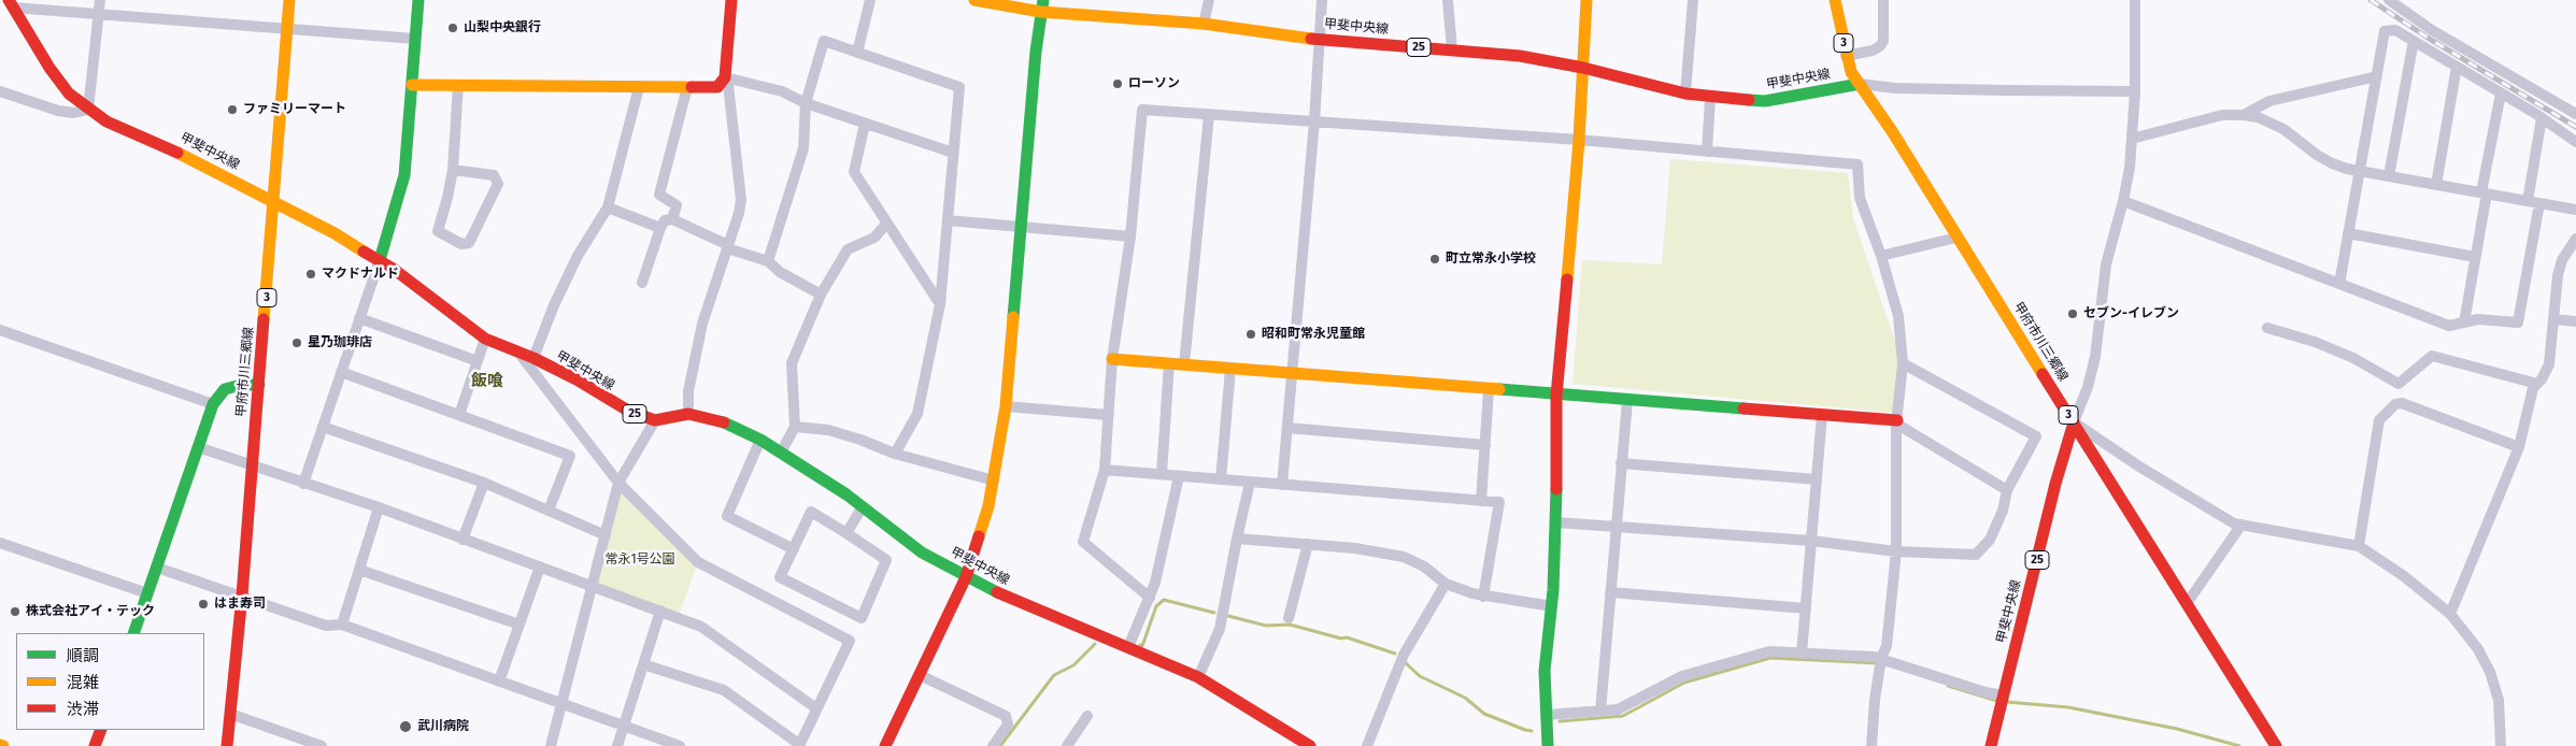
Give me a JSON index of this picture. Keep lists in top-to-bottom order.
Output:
{
  "streets": {
    "main road": [
      "甲斐中央線",
      "3",
      "25",
      "甲府市川三郷線"
    ]
  },
  "crossings": [
    ["甲斐中央線", "甲府市川三郷線"]
  ],
  "districts": ["飯喰"],
  "parks": ["常永1号公園"],
  "places": [
    "山梨中央銀行",
    "ローソン",
    "ファミリーマート",
    "町立常永小学校",
    "マクドナルド",
    "セブン-イレブン",
    "昭和町常永児童館",
    "星乃珈琲店",
    "はま寿司",
    "株式会社アイ・テック",
    "武川病院"
  ],
  "legend": ["順調", "混雑", "渋滞"]
}
